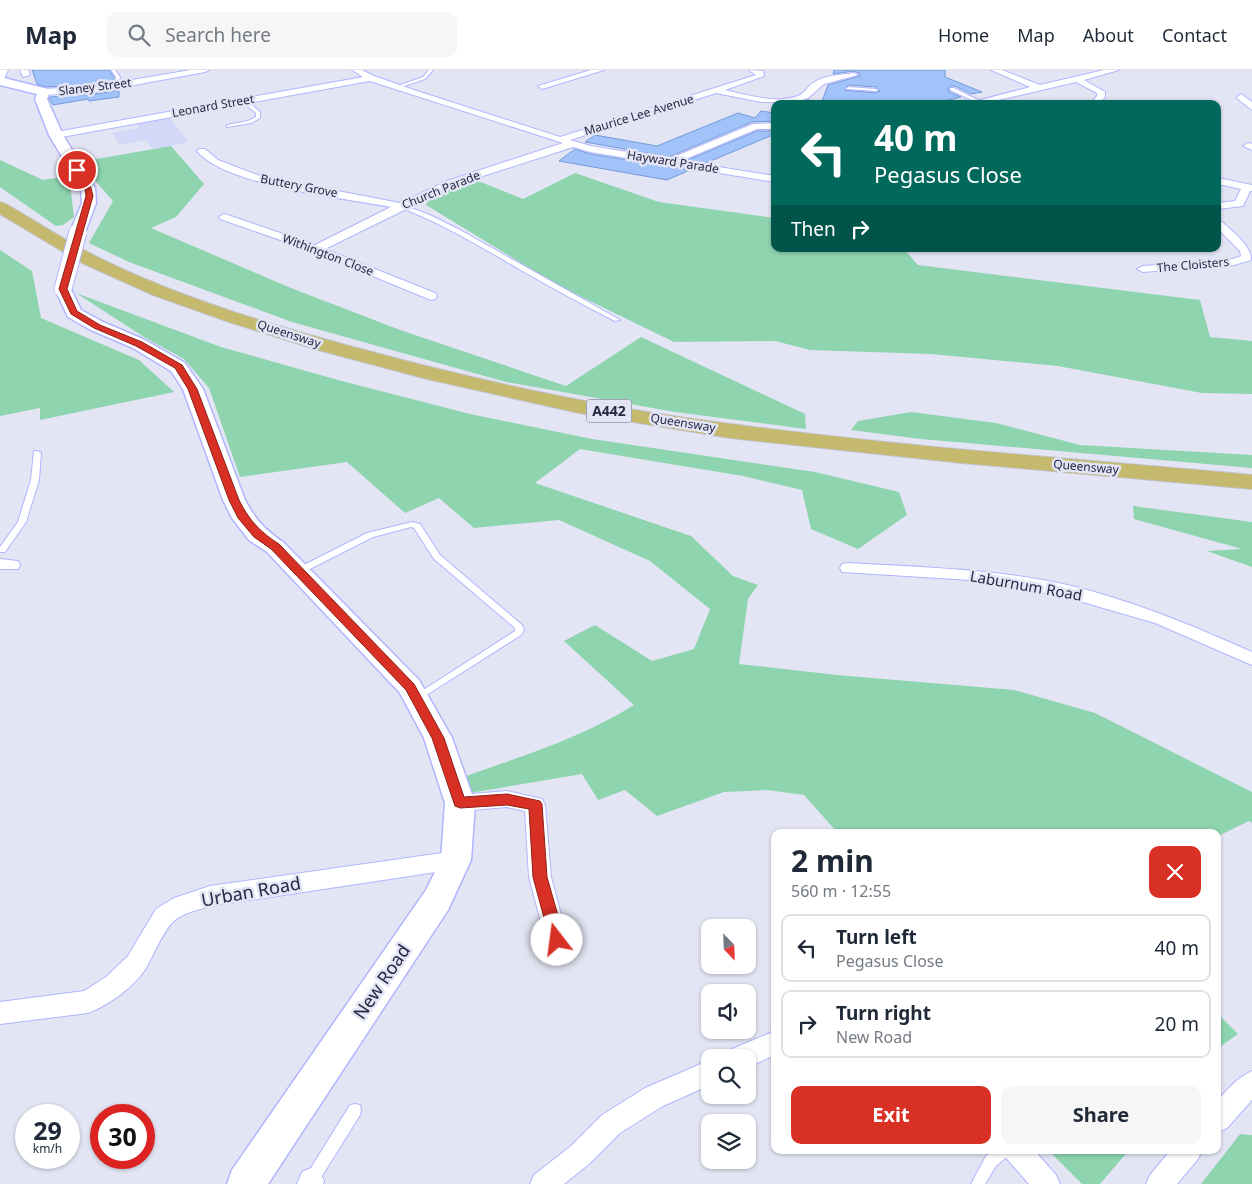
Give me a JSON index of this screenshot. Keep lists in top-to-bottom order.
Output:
{
  "streets": {
    "highway": ["Queensway", "A442"],
    "street": [
      "Slaney Street",
      "Leonard Street",
      "Maurice Lee Avenue",
      "Hayward Parade",
      "Buttery Grove",
      "Church Parade",
      "Withington Close",
      "The Cloisters",
      "Laburnum Road",
      "Urban Road",
      "New Road"
    ]
  },
  "crossings": [
    ["Leonard Street", "New Road"],
    ["Maurice Lee Avenue", "Hayward Parade"],
    ["Hayward Parade", "Church Parade"],
    ["Buttery Grove", "Church Parade"],
    ["Church Parade", "Withington Close"],
    ["Urban Road", "New Road"]
  ],
  "north": "bottom right",
  "page": {
    "header": "Map",
    "search": "Search here",
    "nav": [
      "Home",
      "Map",
      "About",
      "Contact"
    ],
    "turn": ["40 m", "Pegasus Close"],
    "then": "Then",
    "heading": ["2 min", "560 m · 12:55"],
    "list": [
      {
        "name": "Turn left",
        "note": "Pegasus Close",
        "value": "40 m"
      },
      {
        "name": "Turn right",
        "note": "New Road",
        "value": "20 m"
      }
    ],
    "buttons": ["Exit", "Share"],
    "speed": "29 km/h",
    "limit": "30"
  }
}
